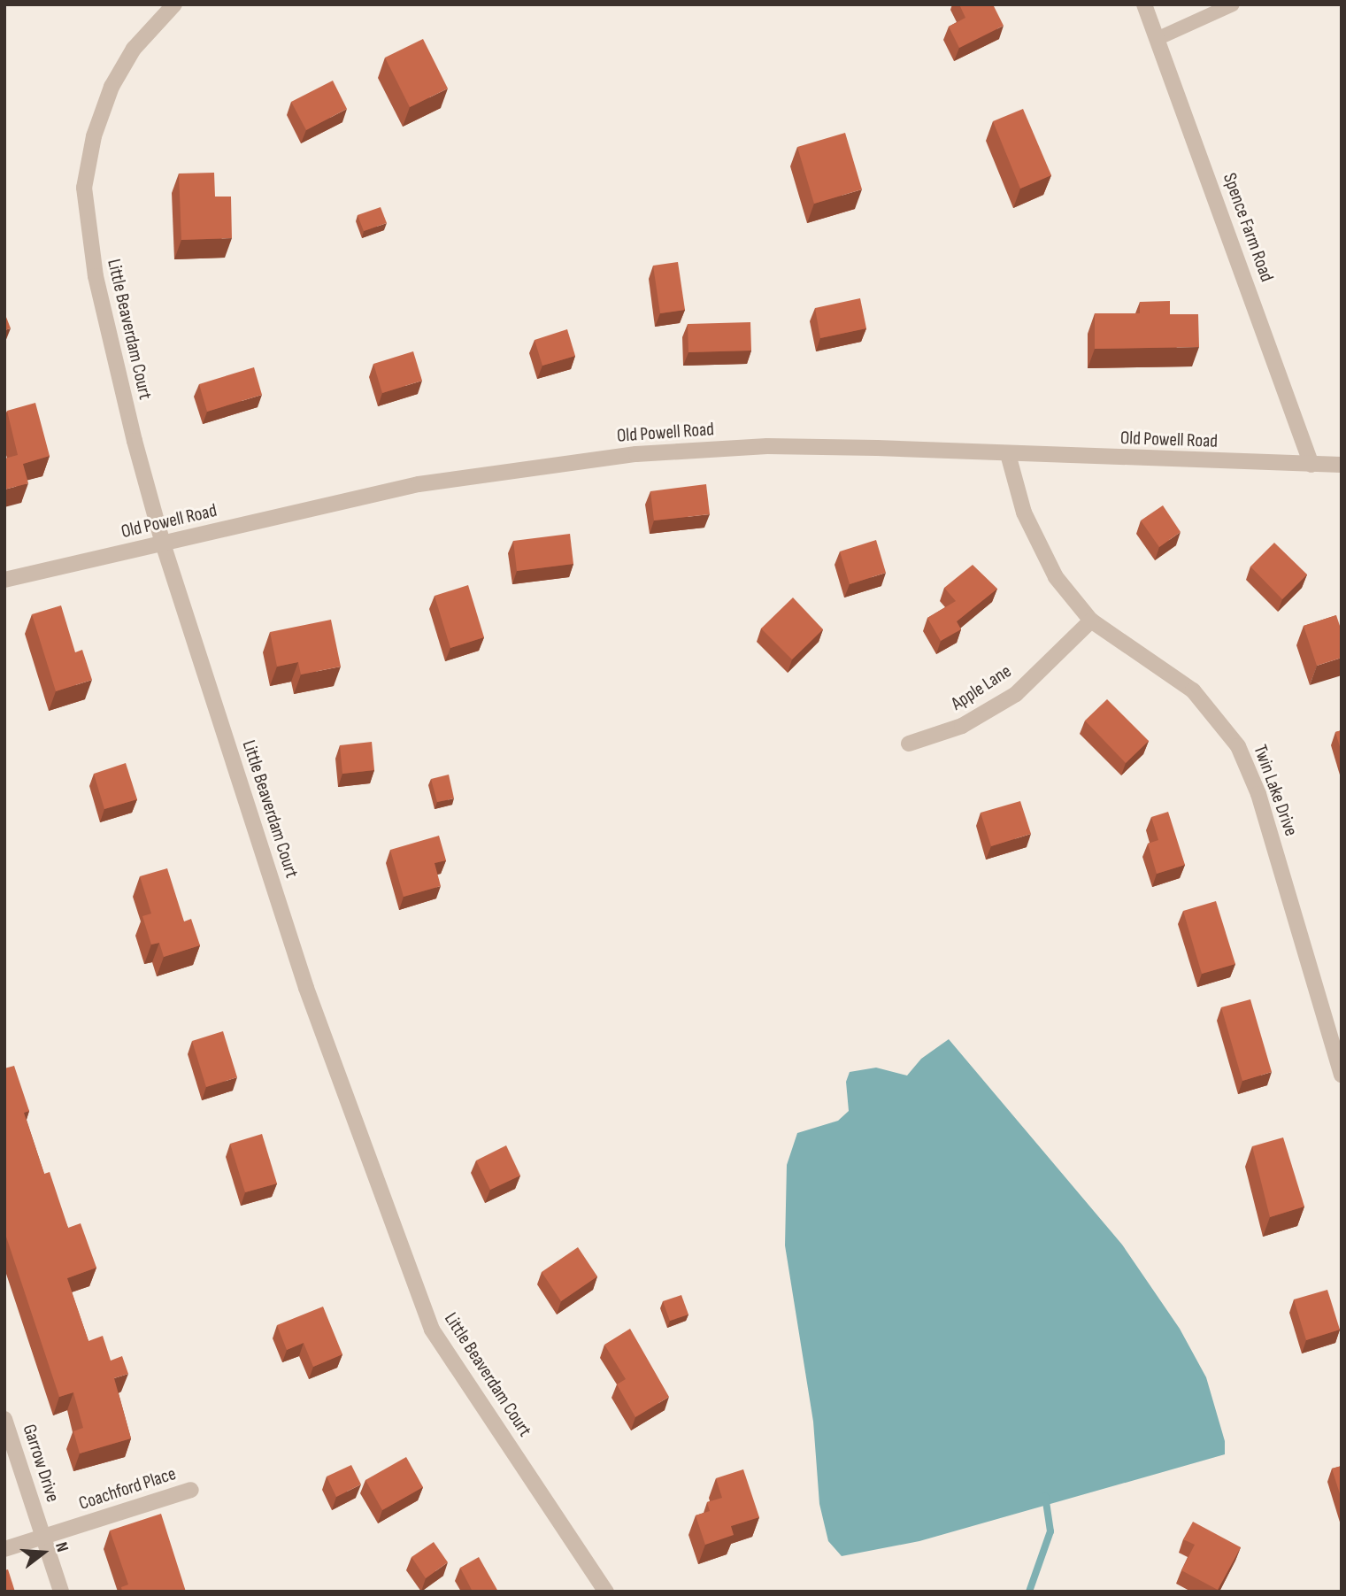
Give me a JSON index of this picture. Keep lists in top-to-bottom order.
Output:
{
  "streets": {
    "street": [
      "Spence Farm Road",
      "Little Beaverdam Court",
      "Old Powell Road",
      "Apple Lane",
      "Twin Lake Drive",
      "Garrow Drive",
      "Coachford Place"
    ]
  },
  "crossings": [
    ["Spence Farm Road", "Old Powell Road"],
    ["Little Beaverdam Court", "Old Powell Road"],
    ["Old Powell Road", "Twin Lake Drive"],
    ["Apple Lane", "Twin Lake Drive"],
    ["Garrow Drive", "Coachford Place"]
  ],
  "north": "right"
}
